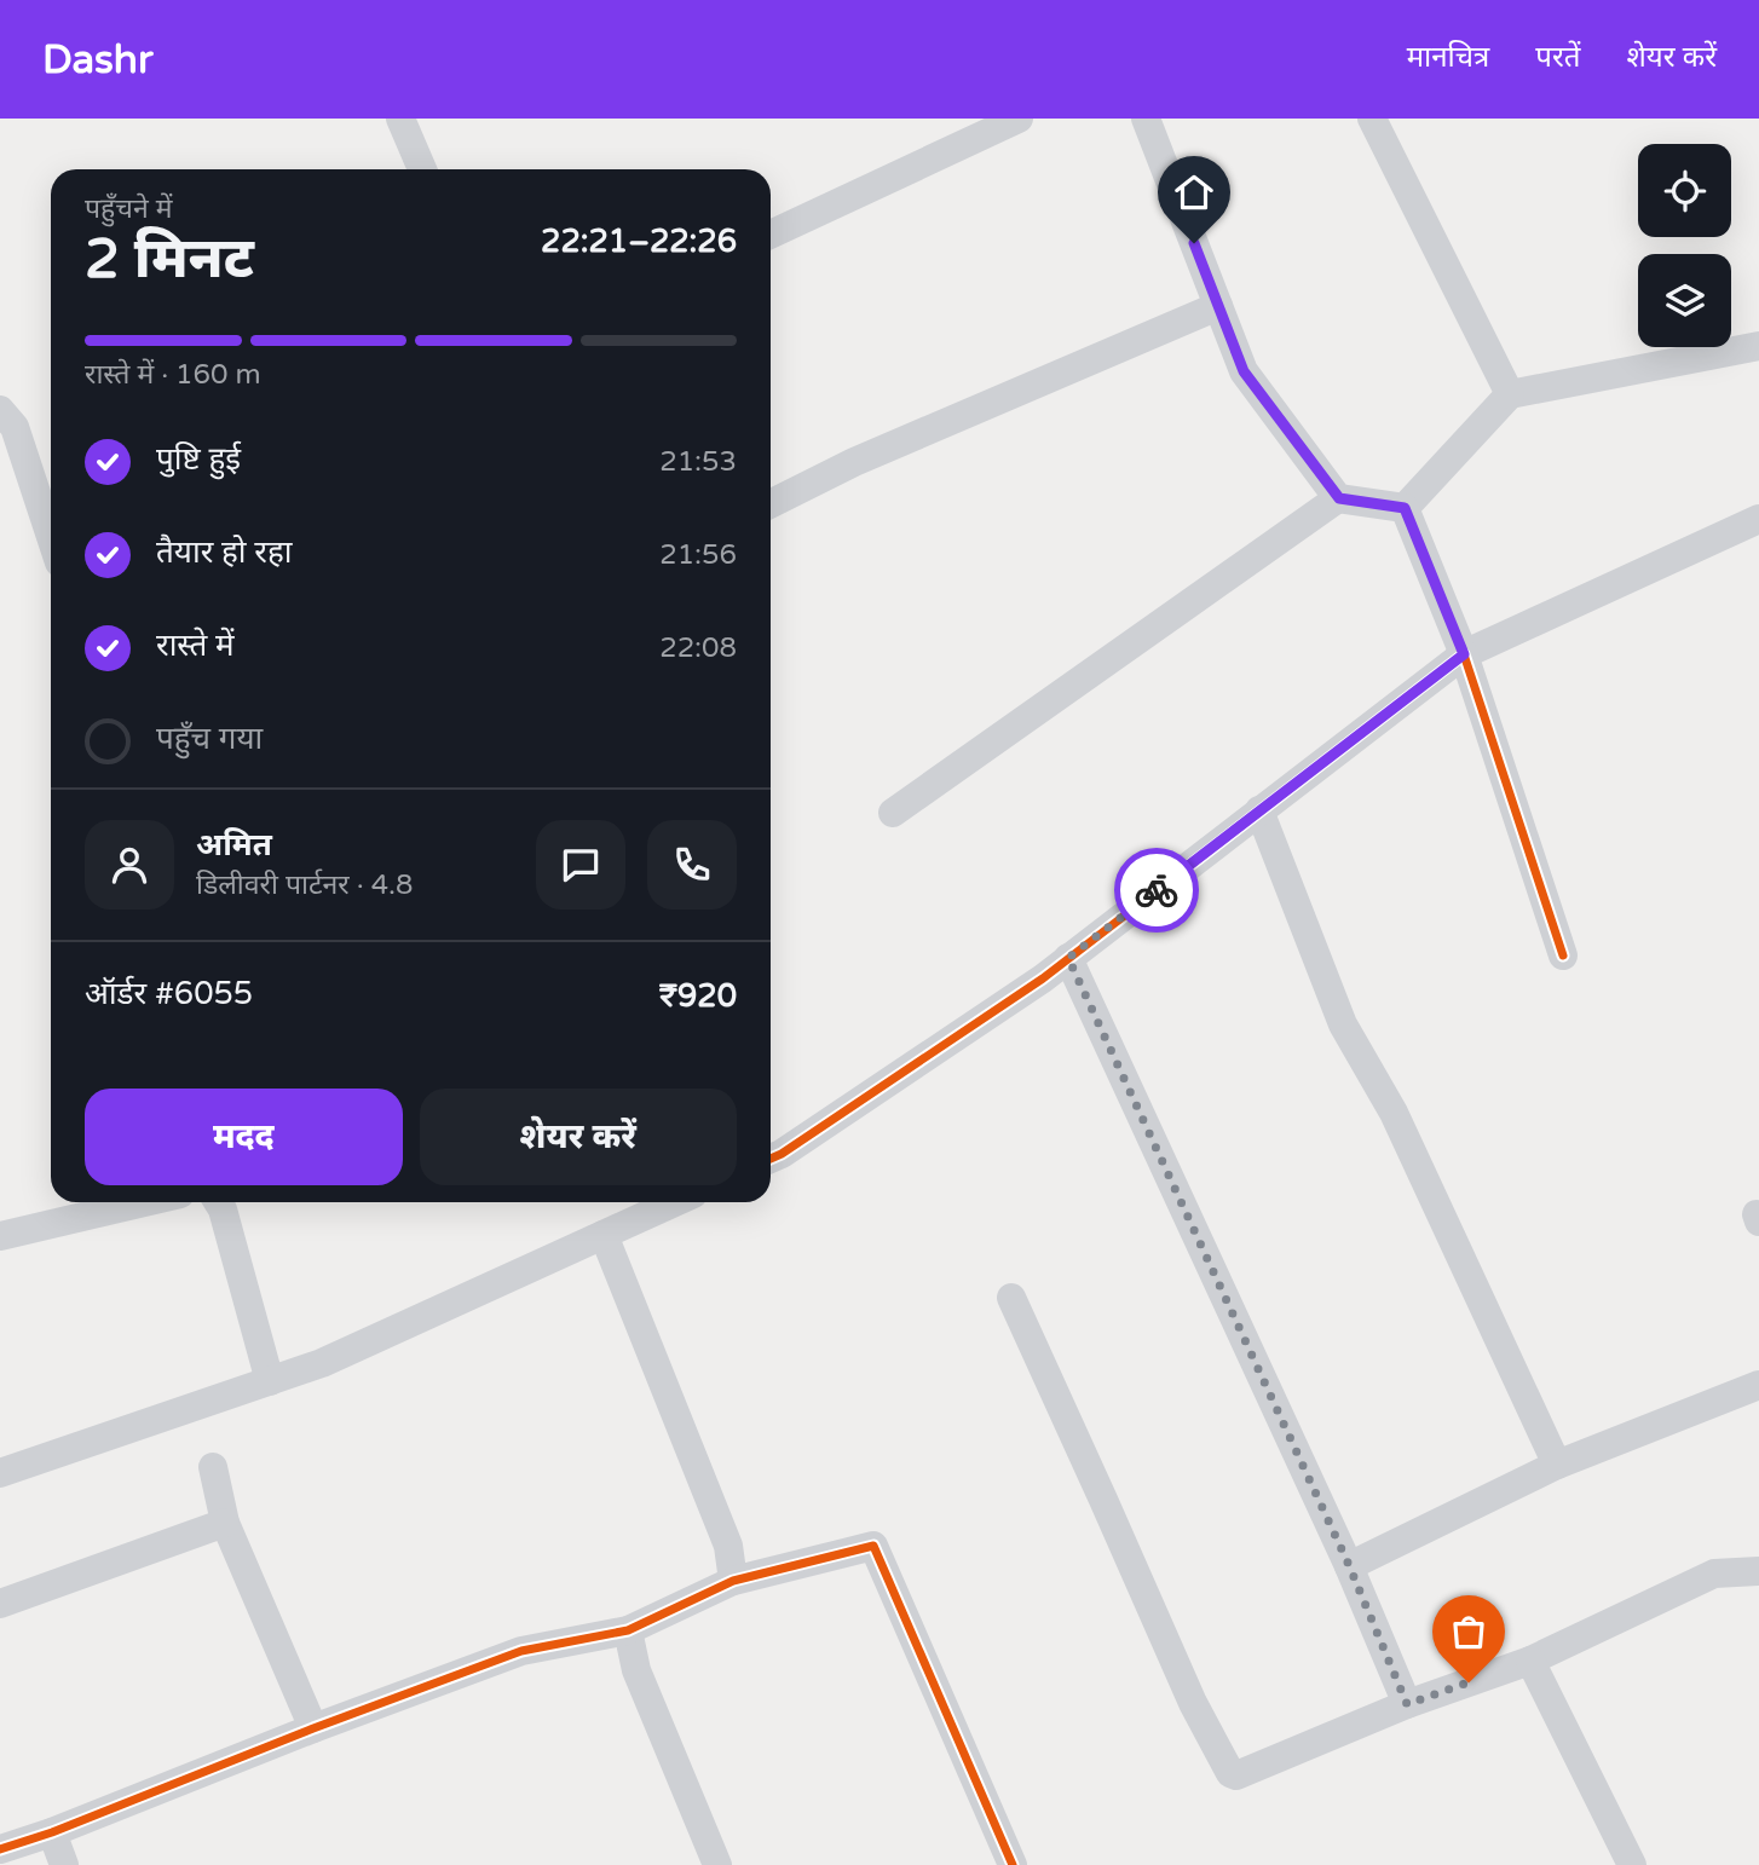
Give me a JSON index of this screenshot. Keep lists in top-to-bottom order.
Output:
{
  "page": {
    "header": "Dashr",
    "nav": ["मानचित्र", "परतें", "शेयर करें"],
    "heading": ["2 मिनट", "पहुँचने में", "22:21–22:26"],
    "panel": [
      "अमित",
      "डिलीवरी पार्टनर · 4.8",
      "ऑर्डर #6055",
      "₹920"
    ],
    "bar": "रास्ते में · 160 m",
    "list": [
      ["पुष्टि हुई", "21:53"],
      ["तैयार हो रहा", "21:56"],
      ["रास्ते में", "22:08"],
      "पहुँच गया"
    ],
    "buttons": ["मदद", "शेयर करें"]
  }
}
